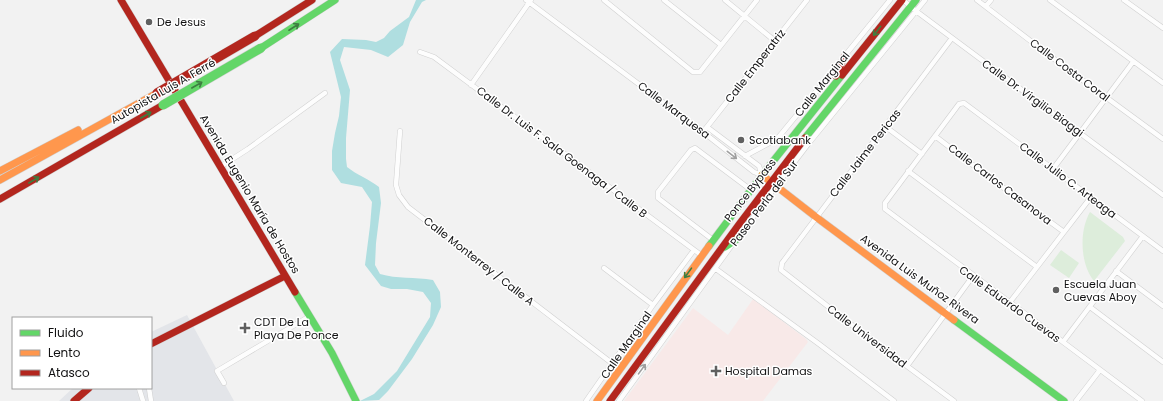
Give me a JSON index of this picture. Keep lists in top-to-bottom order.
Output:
{
  "streets": {
    "main road": [
      "Autopista Luis A. Ferré",
      "Ponce Bypass",
      "Avenida Eugenio María de Hostos",
      "Avenida Luis Muñoz Rivera"
    ],
    "street": [
      "Calle Emperatriz",
      "Calle Costa Coral",
      "Calle Marginal",
      "Calle Dr. Virgilio Biaggi",
      "Calle Marquesa",
      "Calle Dr. Luis F. Sala Goenaga / Calle B",
      "Calle Jaime Pericas",
      "Calle Julio C. Arteaga",
      "Calle Carlos Casanova",
      "Paseo Perla del Sur",
      "Calle Monterrey / Calle A",
      "Calle Eduardo Cuevas",
      "Calle Universidad"
    ]
  },
  "crossings": [
    ["Calle Emperatriz", "Calle Marquesa"],
    ["Calle Marginal", "Calle Marquesa"],
    ["Calle Marginal", "Calle Dr. Luis F. Sala Goenaga / Calle B"],
    ["Calle Marginal", "Ponce Bypass"],
    ["Calle Marginal", "Calle Monterrey / Calle A"],
    ["Calle Dr. Virgilio Biaggi", "Calle Jaime Pericas"],
    ["Calle Dr. Virgilio Biaggi", "Ponce Bypass"],
    ["Calle Marquesa", "Ponce Bypass"],
    ["Calle Marquesa", "Avenida Luis Muñoz Rivera"],
    ["Calle Dr. Luis F. Sala Goenaga / Calle B", "Ponce Bypass"],
    ["Calle Jaime Pericas", "Avenida Luis Muñoz Rivera"],
    ["Calle Jaime Pericas", "Calle Universidad"],
    ["Calle Julio C. Arteaga", "Calle Carlos Casanova"],
    ["Ponce Bypass", "Paseo Perla del Sur"],
    ["Ponce Bypass", "Avenida Luis Muñoz Rivera"],
    ["Paseo Perla del Sur", "Avenida Luis Muñoz Rivera"]
  ],
  "one_way": ["Paseo Perla del Sur"],
  "places": {
    "other": ["De Jesus", "Scotiabank", "Escuela Juan Cuevas Aboy"],
    "health": ["CDT De La Playa De Ponce", "Hospital Damas"]
  },
  "legend": ["Fluido", "Lento", "Atasco"]
}
